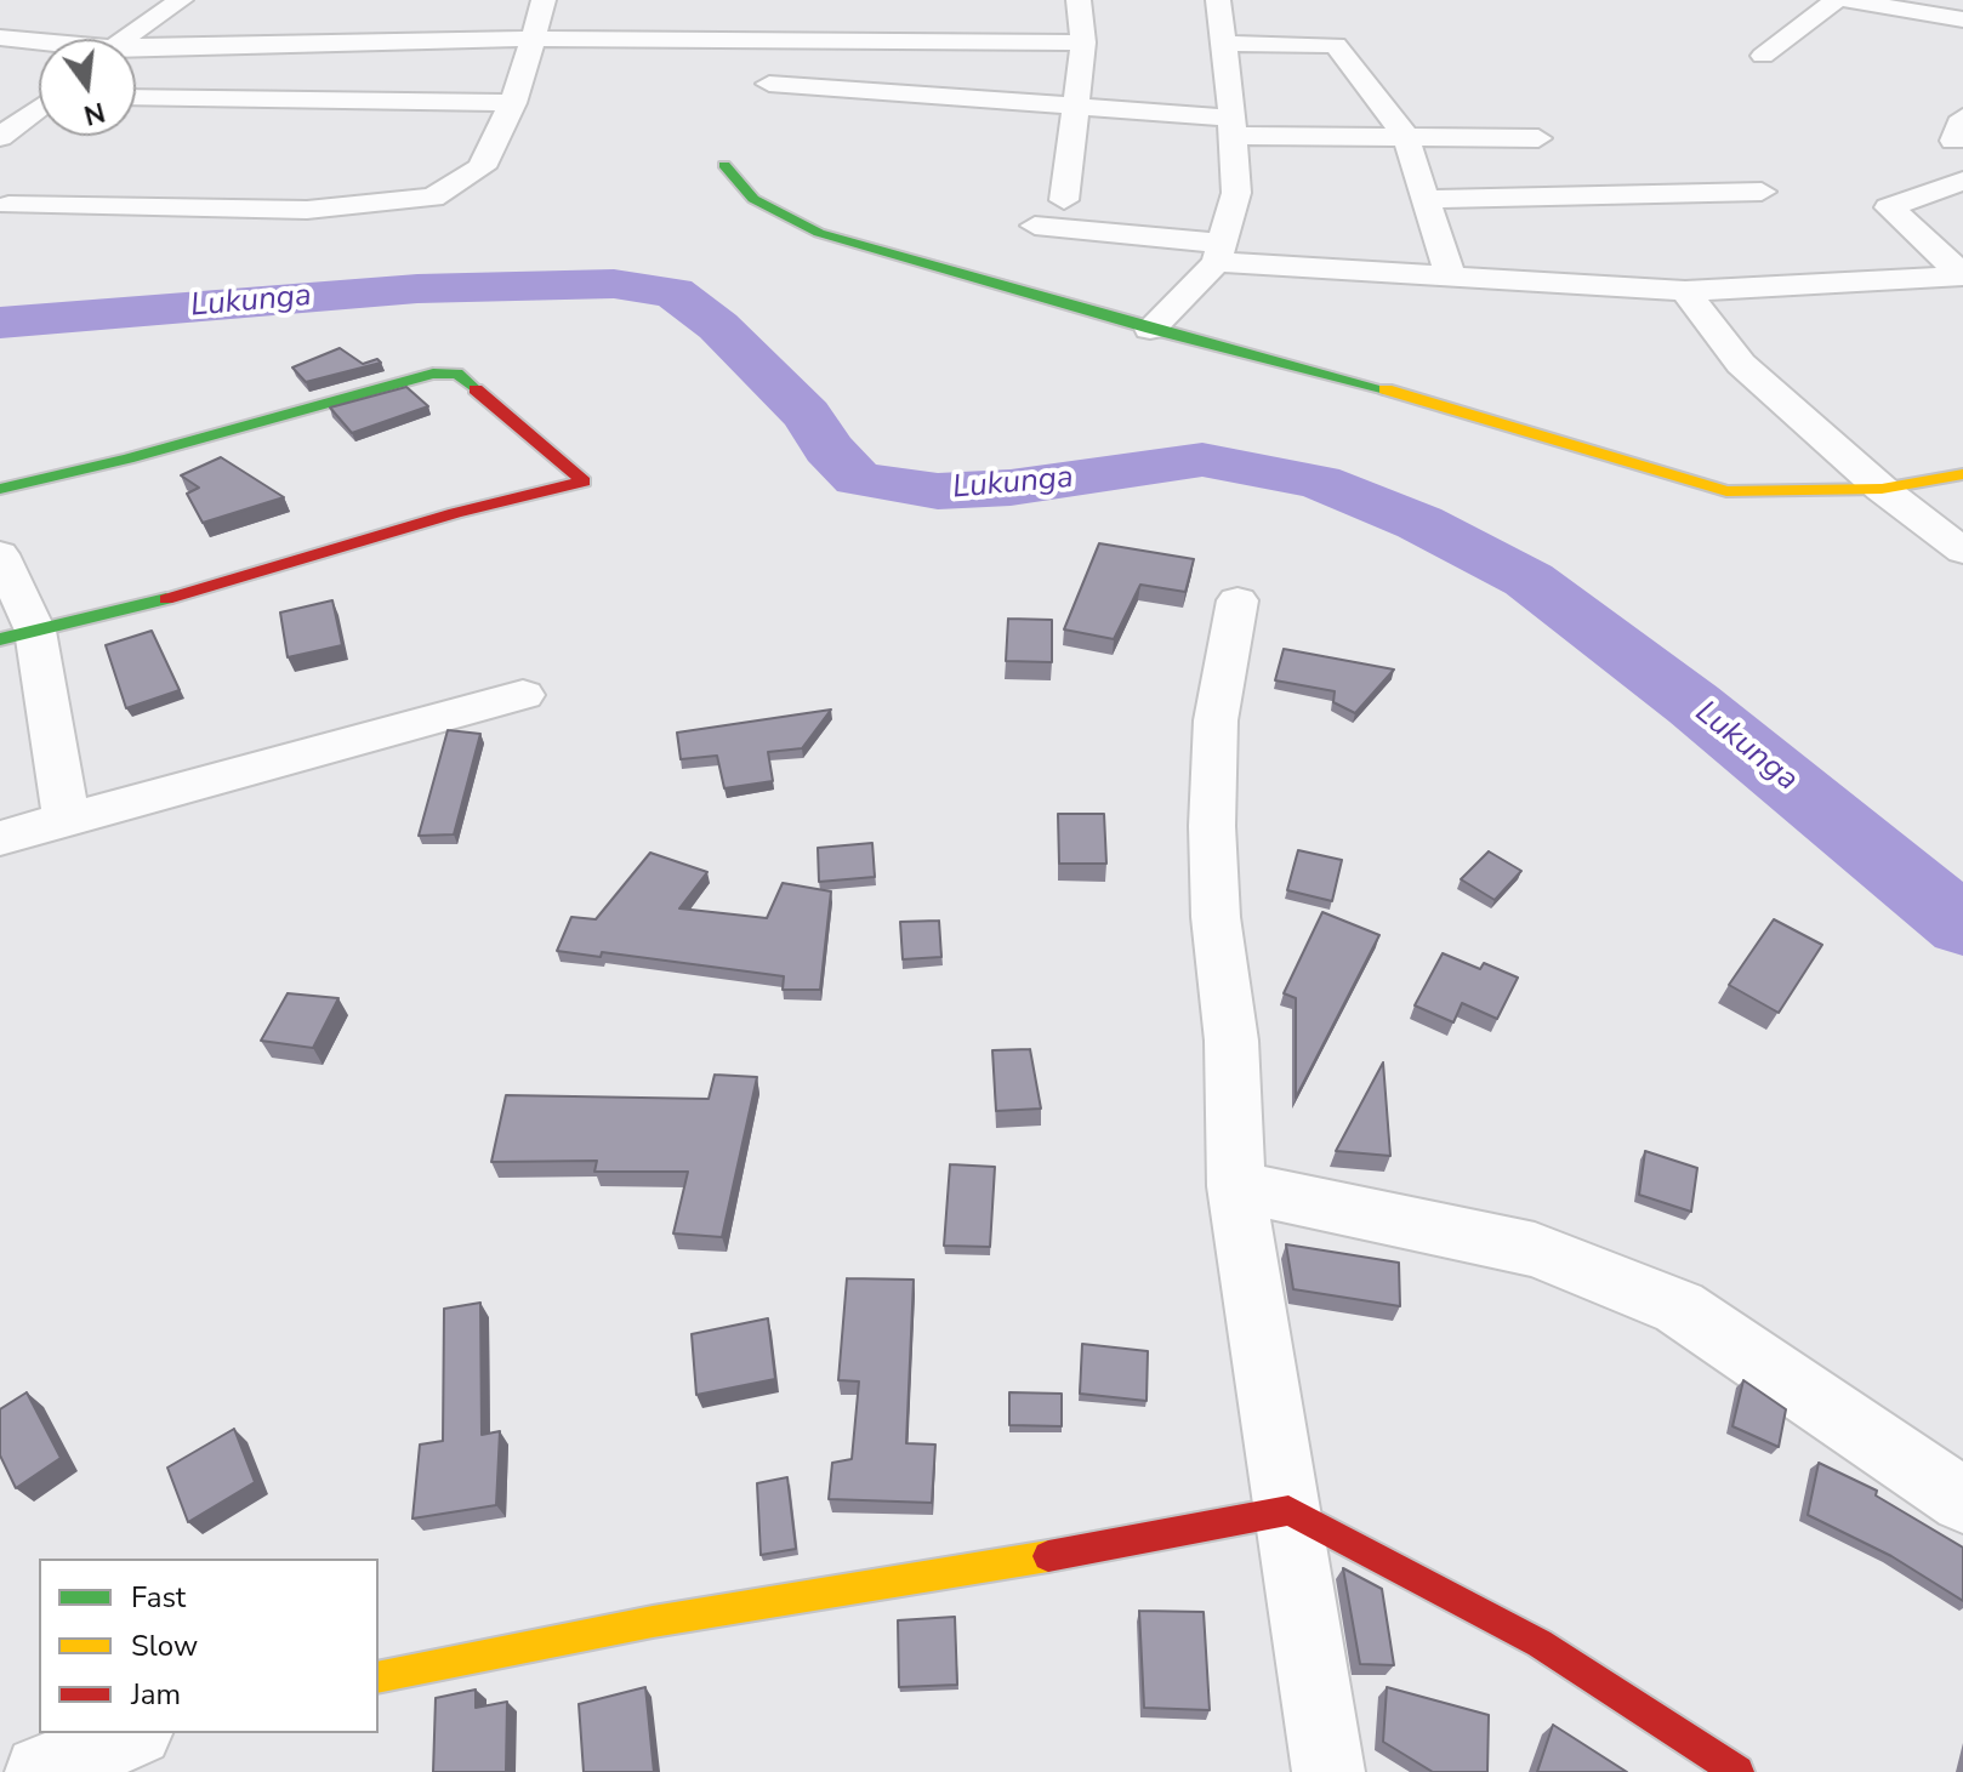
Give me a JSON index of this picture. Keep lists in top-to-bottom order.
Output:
{
  "water": ["Lukunga"],
  "legend": ["Fast", "Slow", "Jam"],
  "north": "bottom"
}
